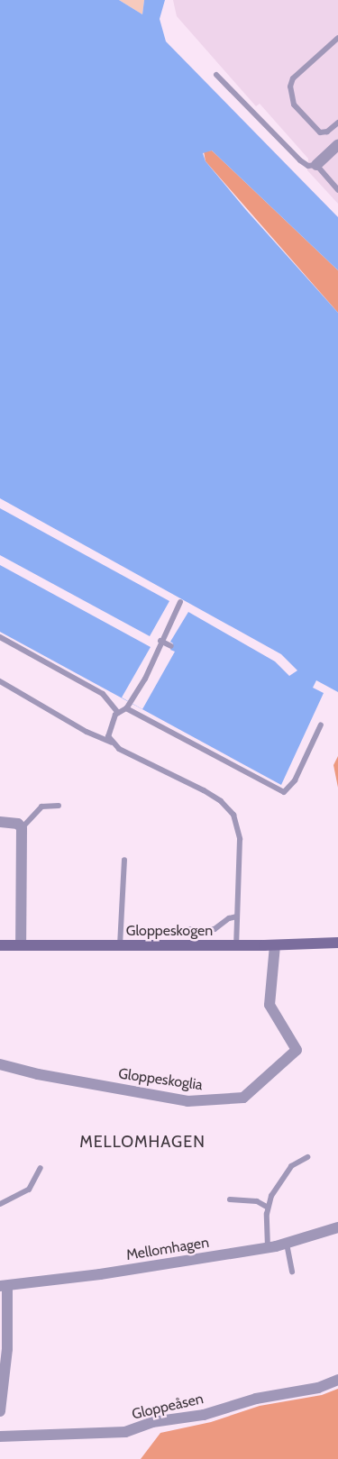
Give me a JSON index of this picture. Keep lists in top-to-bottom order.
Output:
{
  "streets": {
    "main road": ["Gloppeskogen"],
    "street": ["Gloppeskoglia", "Mellomhagen", "Gloppeåsen"]
  },
  "crossings": [
    ["Gloppeskogen", "Gloppeskoglia"]
  ],
  "districts": ["MELLOMHAGEN"]
}
